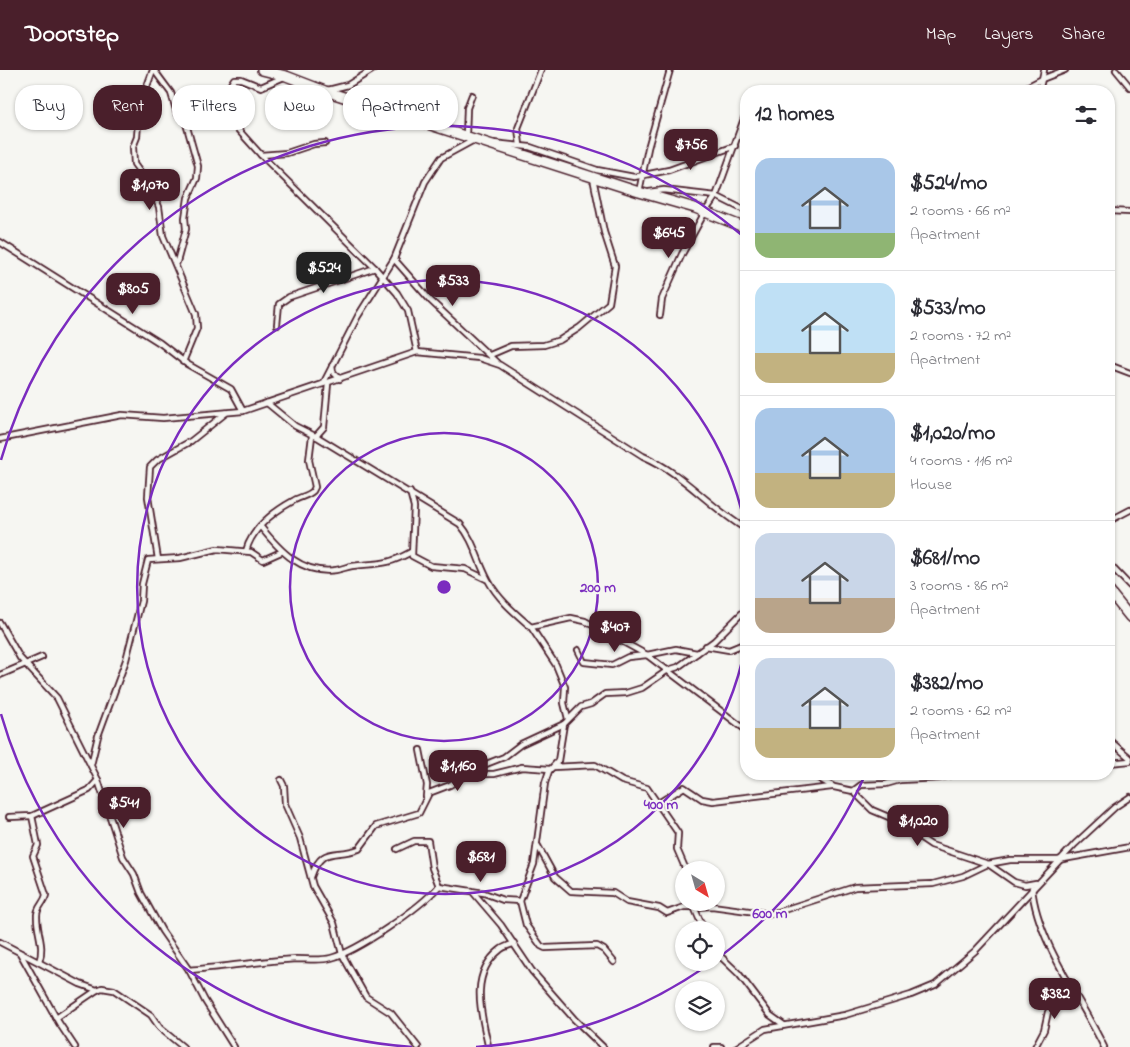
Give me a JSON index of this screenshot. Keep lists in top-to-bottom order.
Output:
{
  "north": "bottom right",
  "page": {
    "header": "Doorstep",
    "nav": ["Map", "Layers", "Share"],
    "chip": [
      "Buy",
      "Rent",
      "Filters",
      "New",
      "Apartment"
    ],
    "heading": "12 homes",
    "price": [
      "$756",
      "$1,070",
      "$645",
      "$524",
      "$533",
      "$805",
      "$407",
      "$1,160",
      "$541",
      "$1,020",
      "$681",
      "$382"
    ],
    "list": [
      {
        "name": "$524/mo",
        "note": "2 rooms · 66 m² · Apartment"
      },
      {
        "name": "$533/mo",
        "note": "2 rooms · 72 m² · Apartment"
      },
      {
        "name": "$1,020/mo",
        "note": "4 rooms · 116 m² · House"
      },
      {
        "name": "$681/mo",
        "note": "3 rooms · 86 m² · Apartment"
      },
      {
        "name": "$382/mo",
        "note": "2 rooms · 62 m² · Apartment"
      }
    ]
  },
  "rings": ["200 m", "400 m", "600 m"]
}
